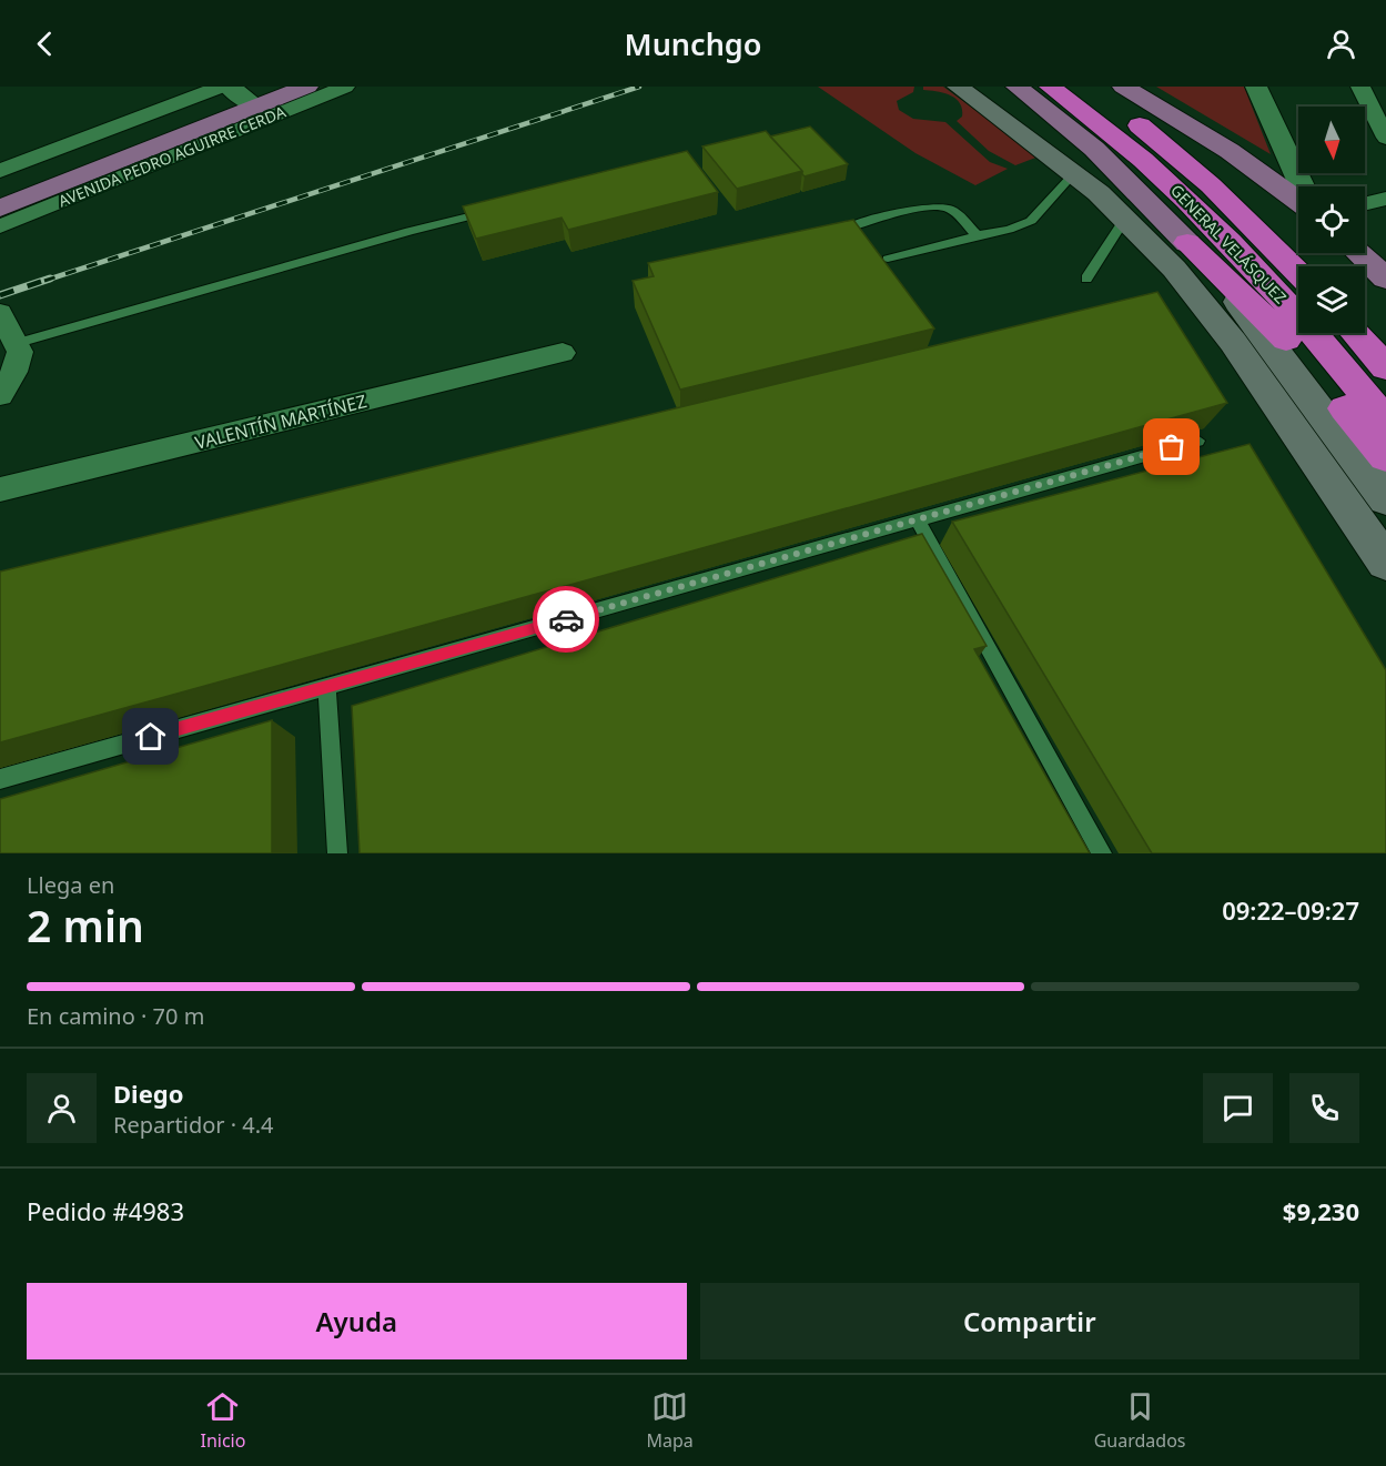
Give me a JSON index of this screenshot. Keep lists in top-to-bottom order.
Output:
{
  "streets": {
    "highway": ["GENERAL VELÁSQUEZ"],
    "main road": ["AVENIDA PEDRO AGUIRRE CERDA"],
    "street": ["VALENTÍN MARTÍNEZ"]
  },
  "north": "bottom",
  "page": {
    "header": "Munchgo",
    "heading": ["2 min", "Llega en", "09:22–09:27"],
    "panel": [
      "Diego",
      "Repartidor · 4.4",
      "Pedido #4983",
      "$9,230"
    ],
    "bar": "En camino · 70 m",
    "buttons": ["Ayuda", "Compartir"],
    "tabs": ["Inicio", "Mapa", "Guardados"]
  }
}
